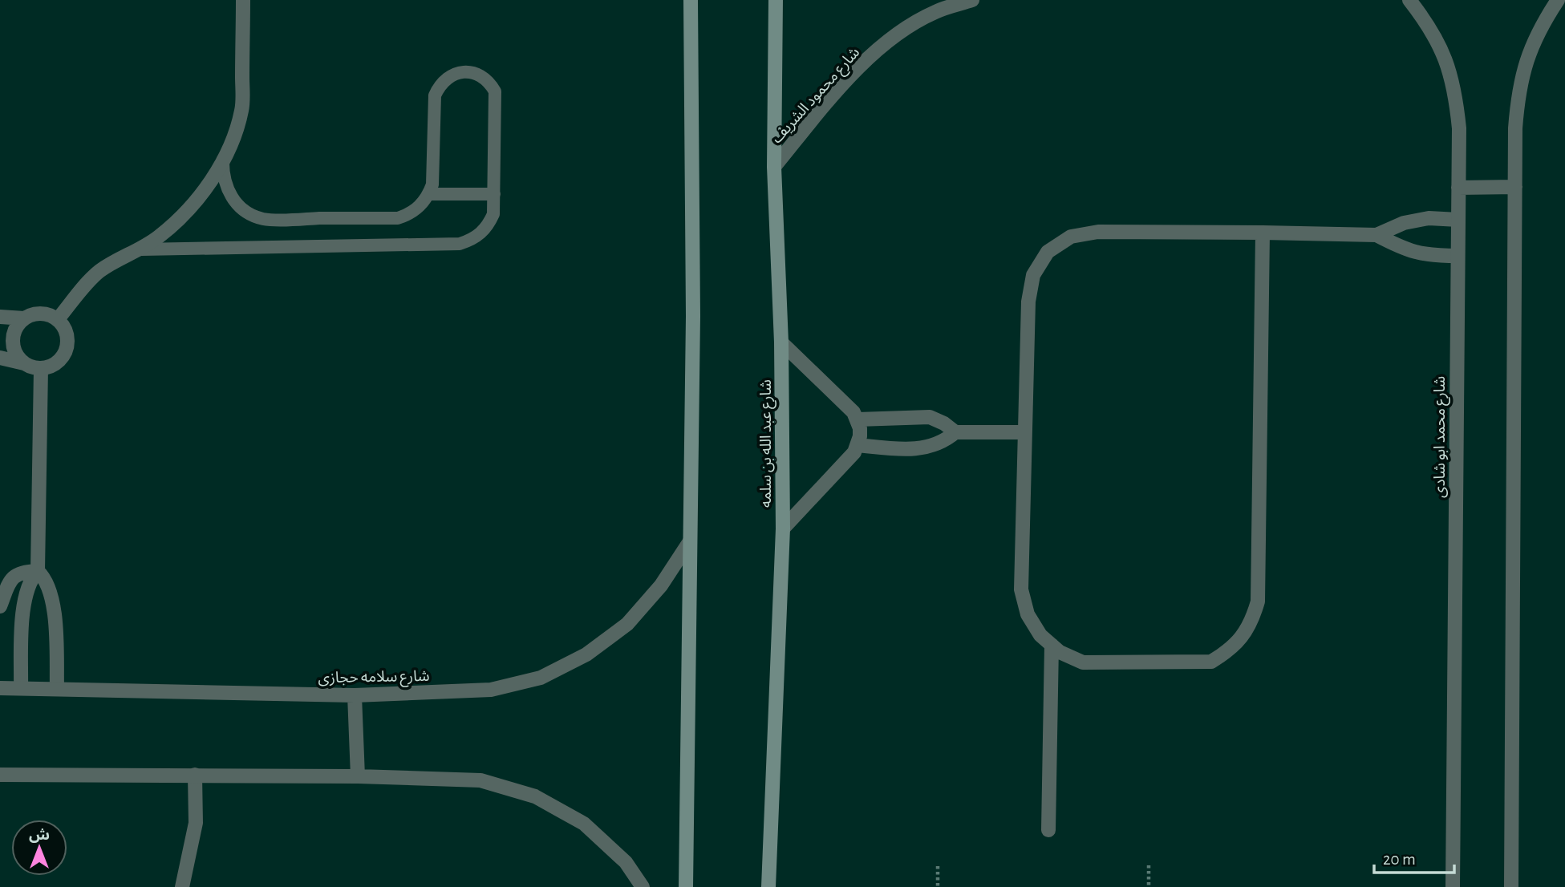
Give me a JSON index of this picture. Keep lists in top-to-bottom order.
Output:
{
  "streets": {
    "main road": ["شارع عبد الله بن سلمه"],
    "street": ["شارع محمود الشريف", "شارع محمد ابو شادى", "شارع سلامه حجازى"]
  },
  "crossings": [
    ["شارع محمود الشريف", "شارع عبد الله بن سلمه"]
  ],
  "scale_bar": "20 m",
  "north": "top"
}
